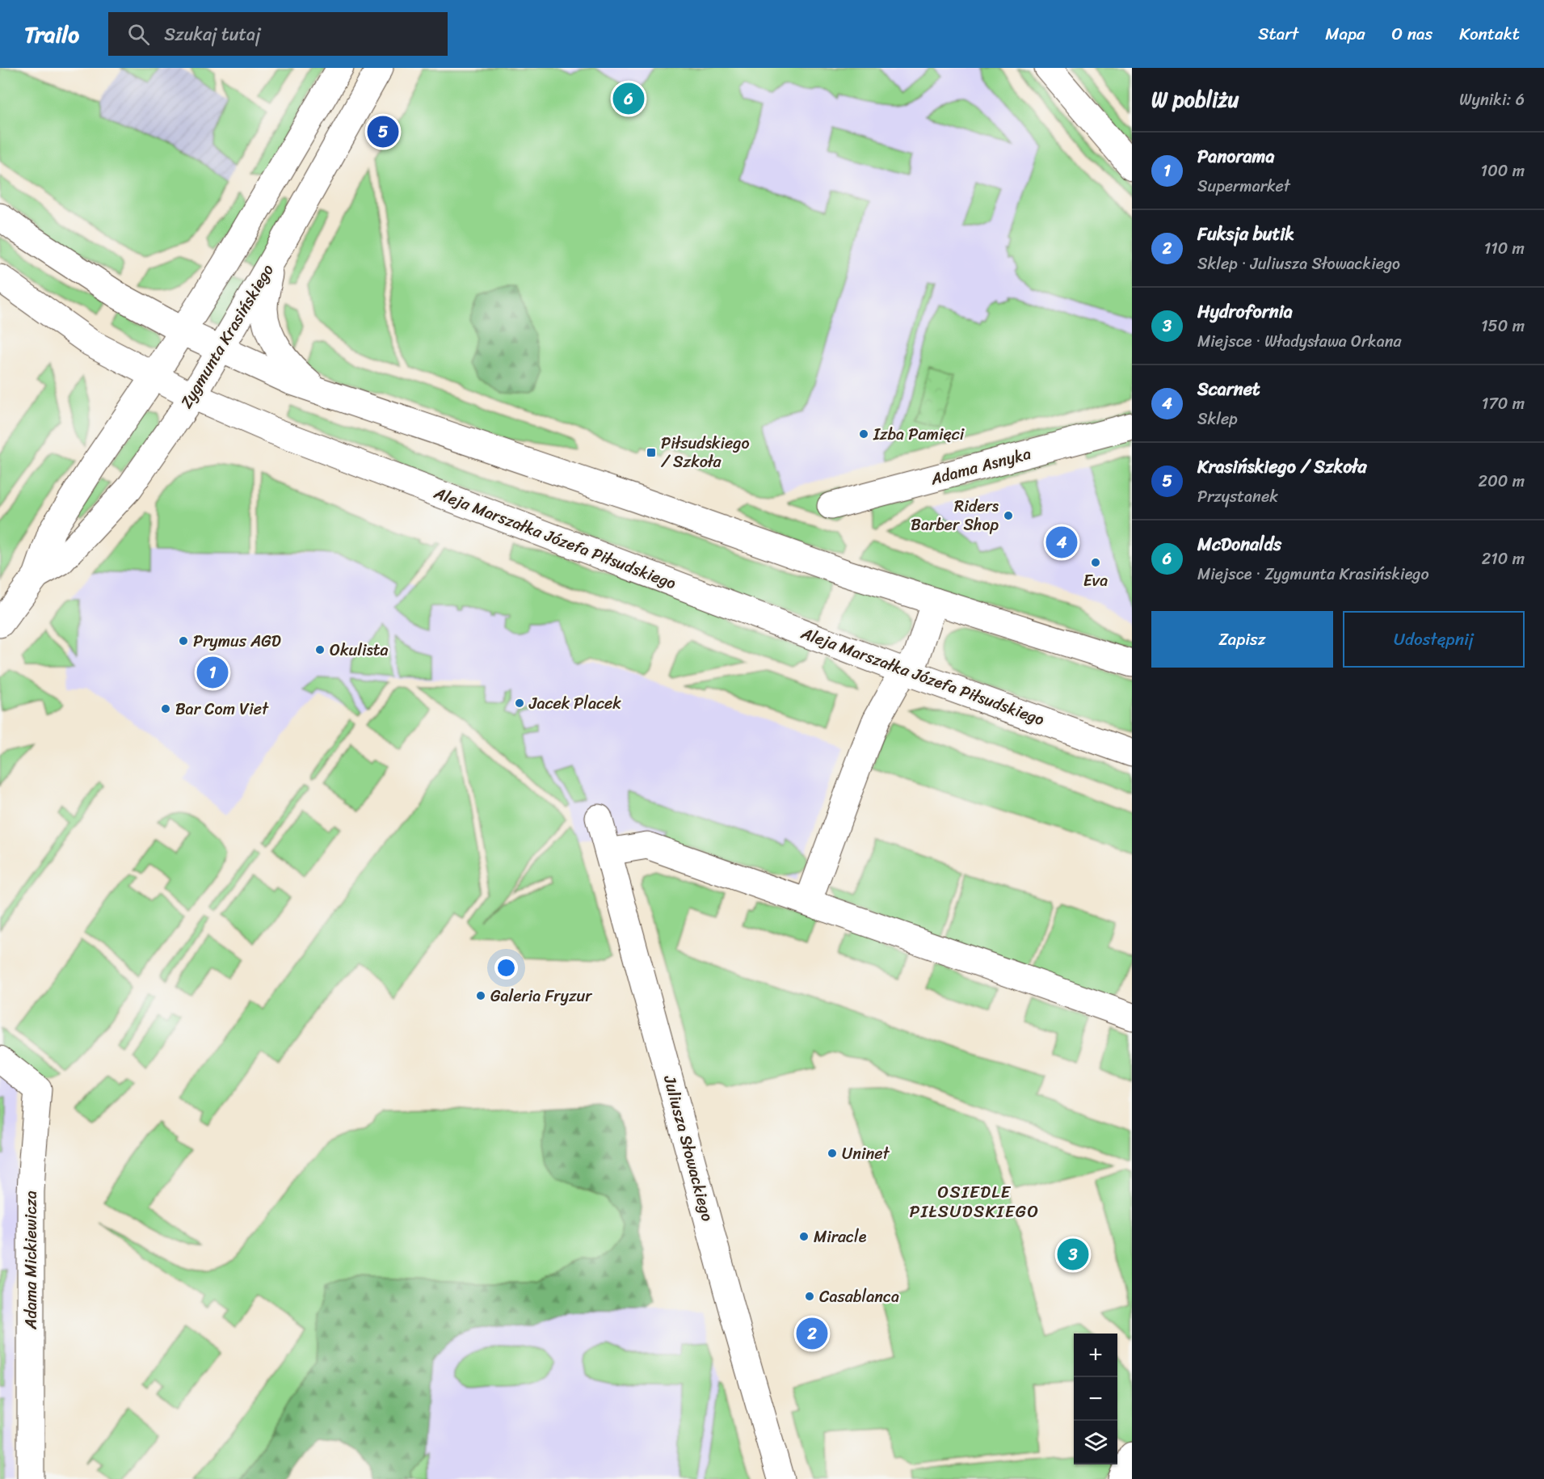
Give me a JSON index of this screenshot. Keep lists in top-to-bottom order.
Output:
{
  "streets": {
    "street": [
      "Zygmunta Krasińskiego",
      "Adama Asnyka",
      "Aleja Marszałka Józefa Piłsudskiego",
      "Juliusza Słowackiego",
      "Adama Mickiewicza"
    ]
  },
  "crossings": [
    ["Zygmunta Krasińskiego", "Aleja Marszałka Józefa Piłsudskiego"]
  ],
  "districts": ["OSIEDLE PIŁSUDSKIEGO"],
  "places": {
    "other": [
      "Izba Pamięci",
      "Riders Barber Shop",
      "Eva",
      "Prymus AGD",
      "Okulista",
      "Jacek Placek",
      "Bar Com Viet",
      "Galeria Fryzur",
      "Uninet",
      "Miracle",
      "Casablanca"
    ],
    "transit": ["Piłsudskiego / Szkoła"]
  },
  "page": {
    "header": "Trailo",
    "search": "Szukaj tutaj",
    "nav": [
      "Start",
      "Mapa",
      "O nas",
      "Kontakt"
    ],
    "heading": ["W pobliżu", "Wyniki: 6"],
    "pins": [
      "6",
      "5",
      "4",
      "1",
      "3",
      "2"
    ],
    "list": [
      {
        "mark": "1",
        "name": "Panorama",
        "note": "Supermarket",
        "value": "100 m"
      },
      {
        "mark": "2",
        "name": "Fuksja butik",
        "note": "Sklep · Juliusza Słowackiego",
        "value": "110 m"
      },
      {
        "mark": "3",
        "name": "Hydrofornia",
        "note": "Miejsce · Władysława Orkana",
        "value": "150 m"
      },
      {
        "mark": "4",
        "name": "Scarnet",
        "note": "Sklep",
        "value": "170 m"
      },
      {
        "mark": "5",
        "name": "Krasińskiego / Szkoła",
        "note": "Przystanek",
        "value": "200 m"
      },
      {
        "mark": "6",
        "name": "McDonalds",
        "note": "Miejsce · Zygmunta Krasińskiego",
        "value": "210 m"
      }
    ],
    "buttons": ["Zapisz", "Udostępnij"],
    "map_buttons": ["+", "−"]
  }
}
